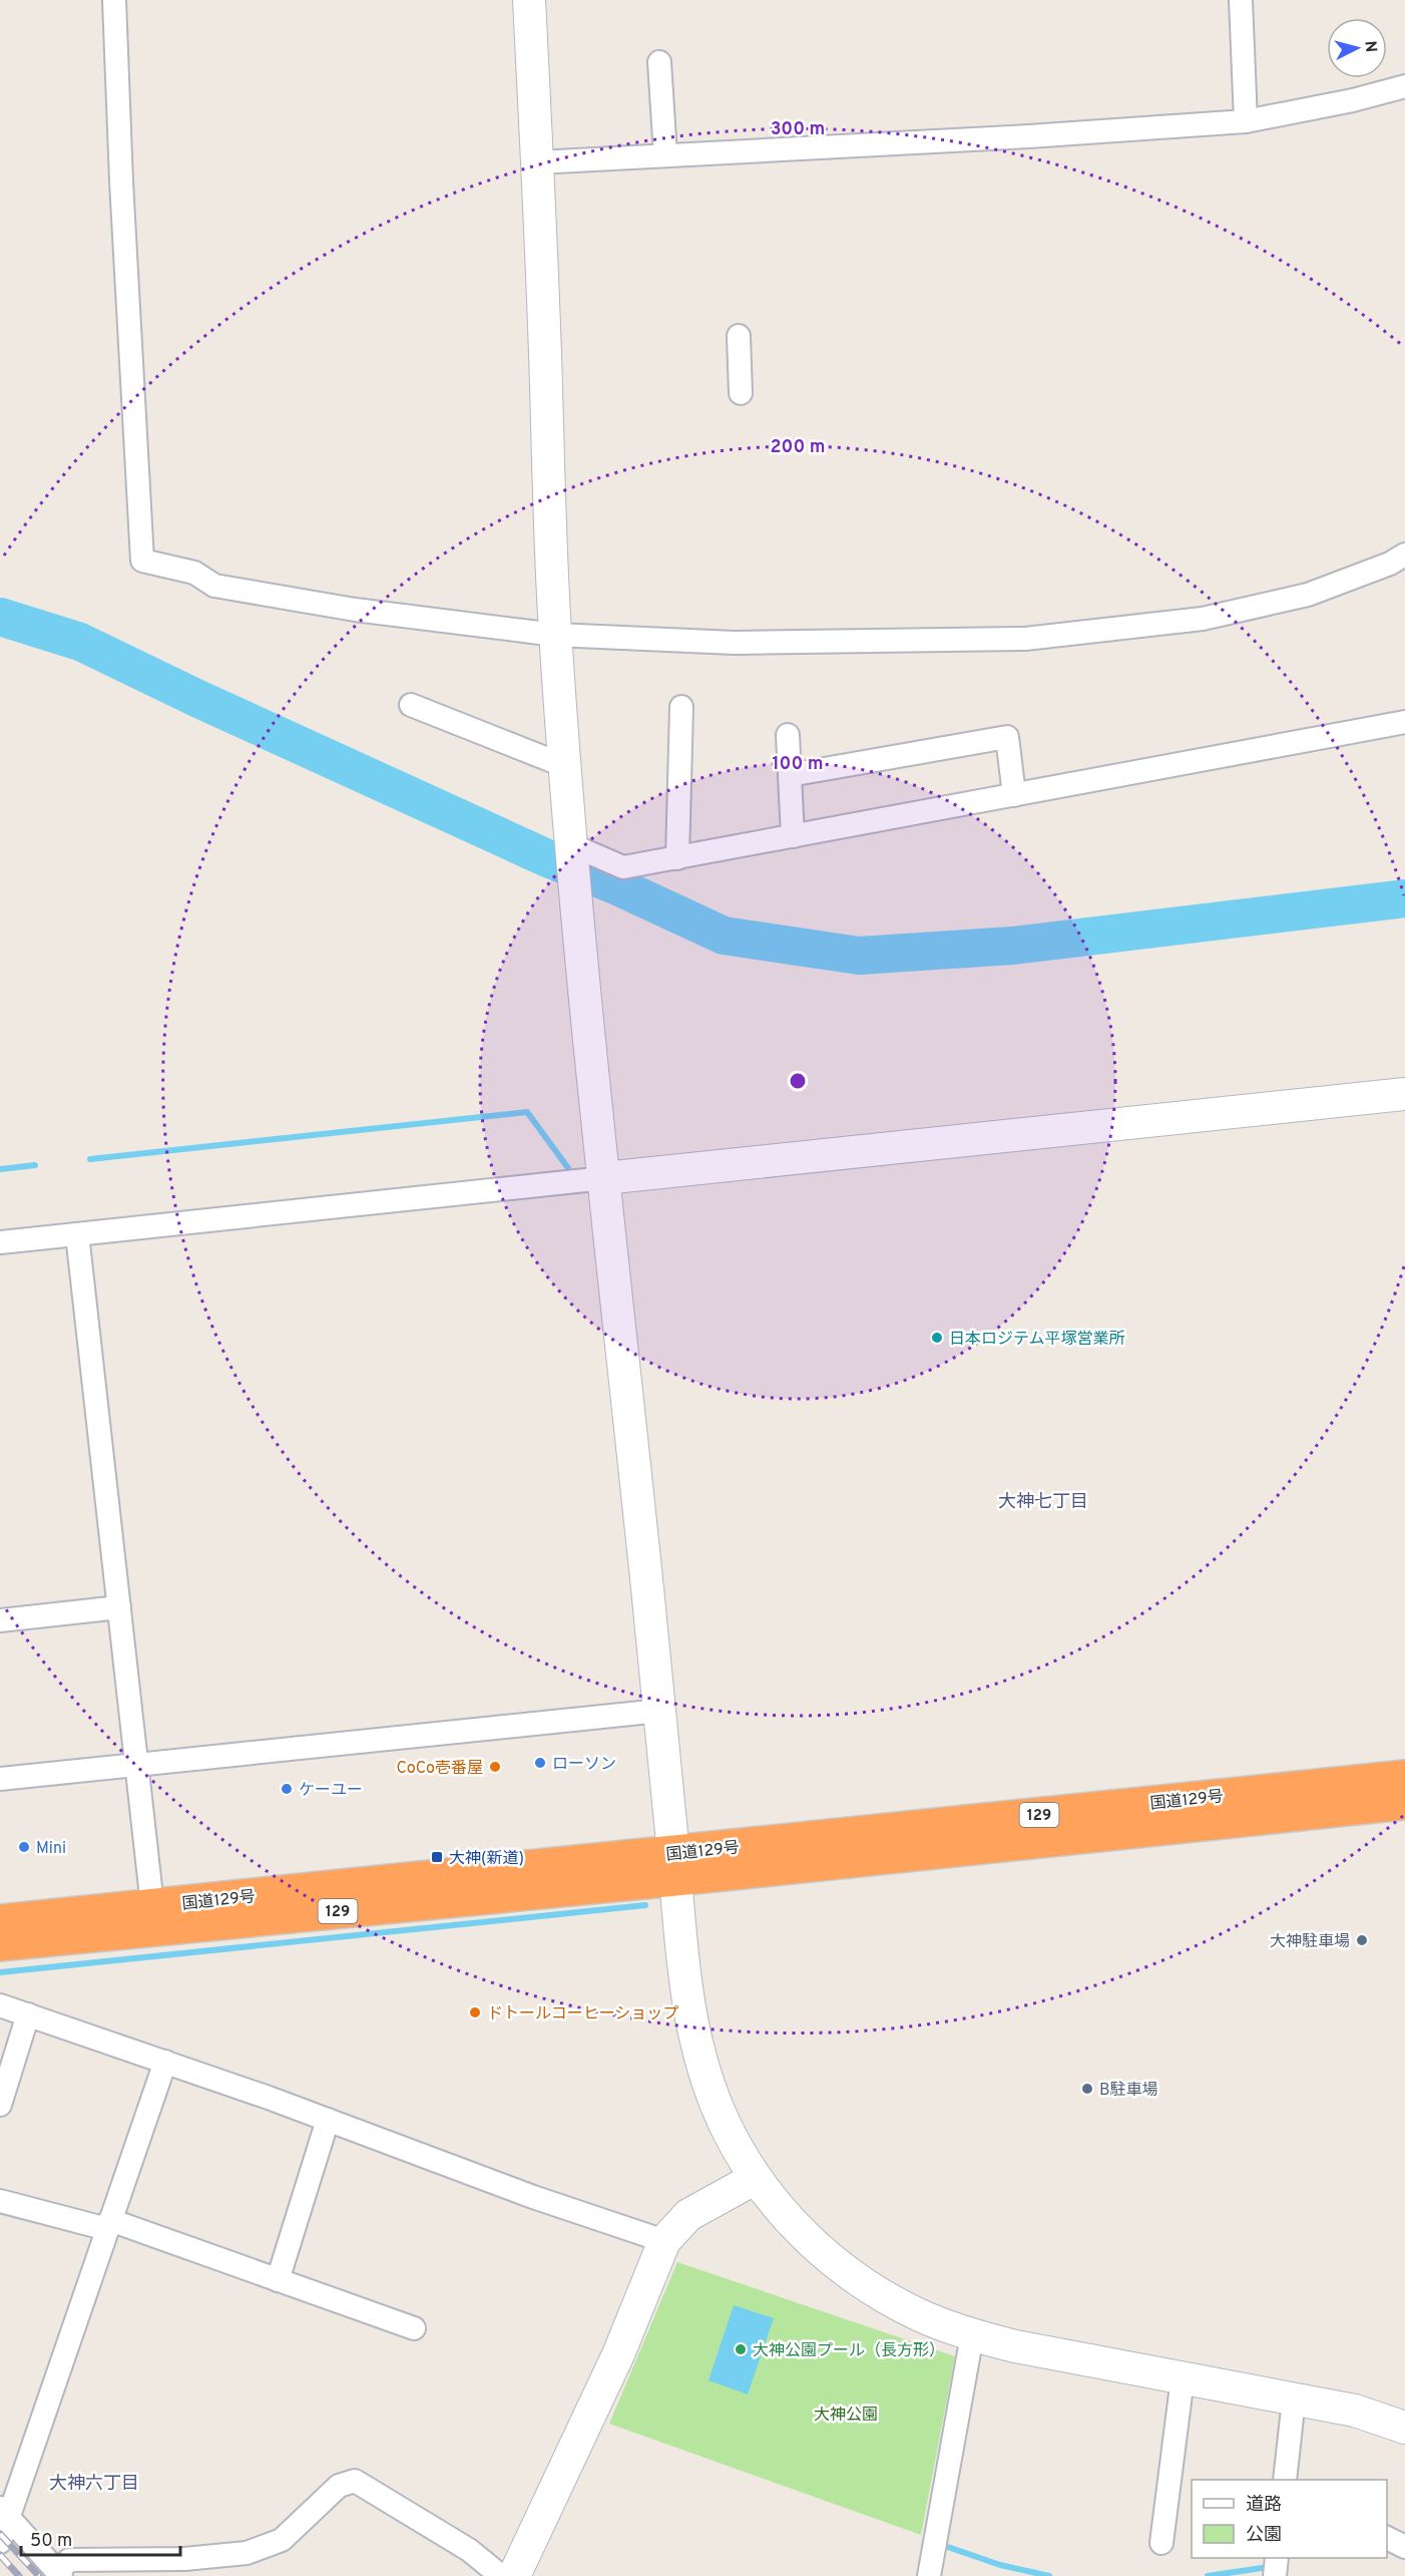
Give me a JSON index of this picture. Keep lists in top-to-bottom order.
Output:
{
  "streets": {
    "highway": ["国道129号", "129"]
  },
  "districts": ["大神七丁目", "大神六丁目"],
  "parks": ["大神公園"],
  "places": {
    "other": [
      "日本ロジテム平塚営業所",
      "ローソン",
      "CoCo壱番屋",
      "ケーユー",
      "Mini",
      "大神駐車場",
      "ドトールコーヒーショップ",
      "B駐車場",
      "大神公園プール（長方形）"
    ],
    "transit": ["大神(新道)"]
  },
  "legend": ["道路", "公園"],
  "scale_bar": "50 m",
  "north": "right",
  "rings": ["300 m", "200 m", "100 m"]
}
